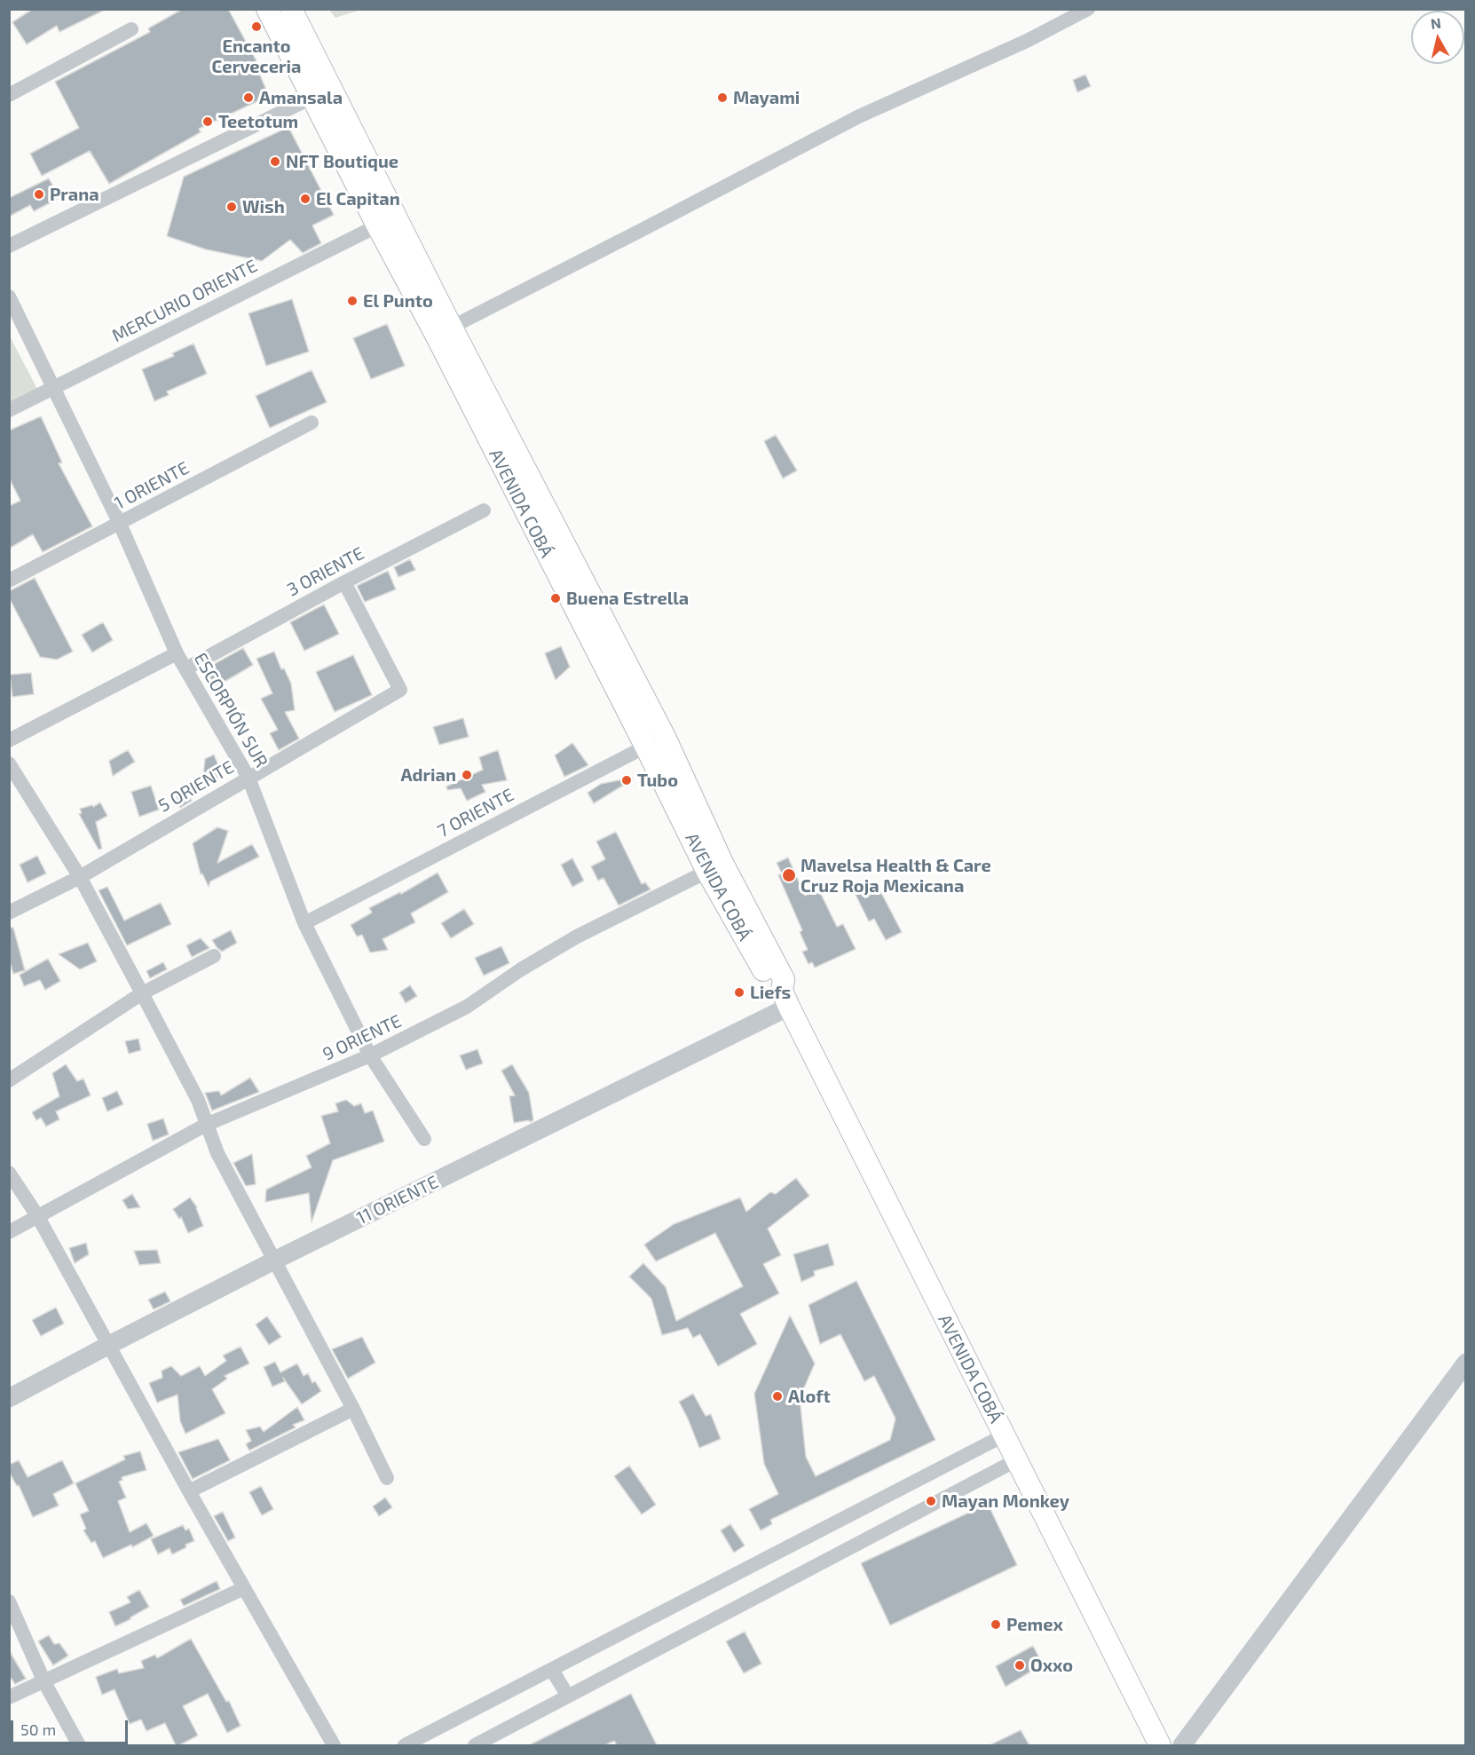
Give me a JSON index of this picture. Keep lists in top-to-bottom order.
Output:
{
  "streets": {
    "main road": ["AVENIDA COBÁ"],
    "street": [
      "MERCURIO ORIENTE",
      "1 ORIENTE",
      "3 ORIENTE",
      "ESCORPIÓN SUR",
      "5 ORIENTE",
      "7 ORIENTE",
      "9 ORIENTE",
      "11 ORIENTE"
    ]
  },
  "crossings": [
    ["MERCURIO ORIENTE", "AVENIDA COBÁ"],
    ["MERCURIO ORIENTE", "ESCORPIÓN SUR"],
    ["1 ORIENTE", "ESCORPIÓN SUR"],
    ["AVENIDA COBÁ", "7 ORIENTE"],
    ["AVENIDA COBÁ", "9 ORIENTE"],
    ["AVENIDA COBÁ", "11 ORIENTE"],
    ["3 ORIENTE", "ESCORPIÓN SUR"],
    ["3 ORIENTE", "5 ORIENTE"],
    ["ESCORPIÓN SUR", "5 ORIENTE"],
    ["ESCORPIÓN SUR", "7 ORIENTE"],
    ["ESCORPIÓN SUR", "9 ORIENTE"]
  ],
  "places": [
    "Encanto Cerveceria",
    "Amansala",
    "Mayami",
    "Teetotum",
    "NFT Boutique",
    "Prana",
    "El Capitan",
    "Wish",
    "El Punto",
    "Buena Estrella",
    "Adrian",
    "Tubo",
    "Mavelsa Health & Care Cruz Roja Mexicana",
    "Liefs",
    "Aloft",
    "Mayan Monkey",
    "Pemex",
    "Oxxo"
  ],
  "scale_bar": "50 m",
  "north": "top"
}
